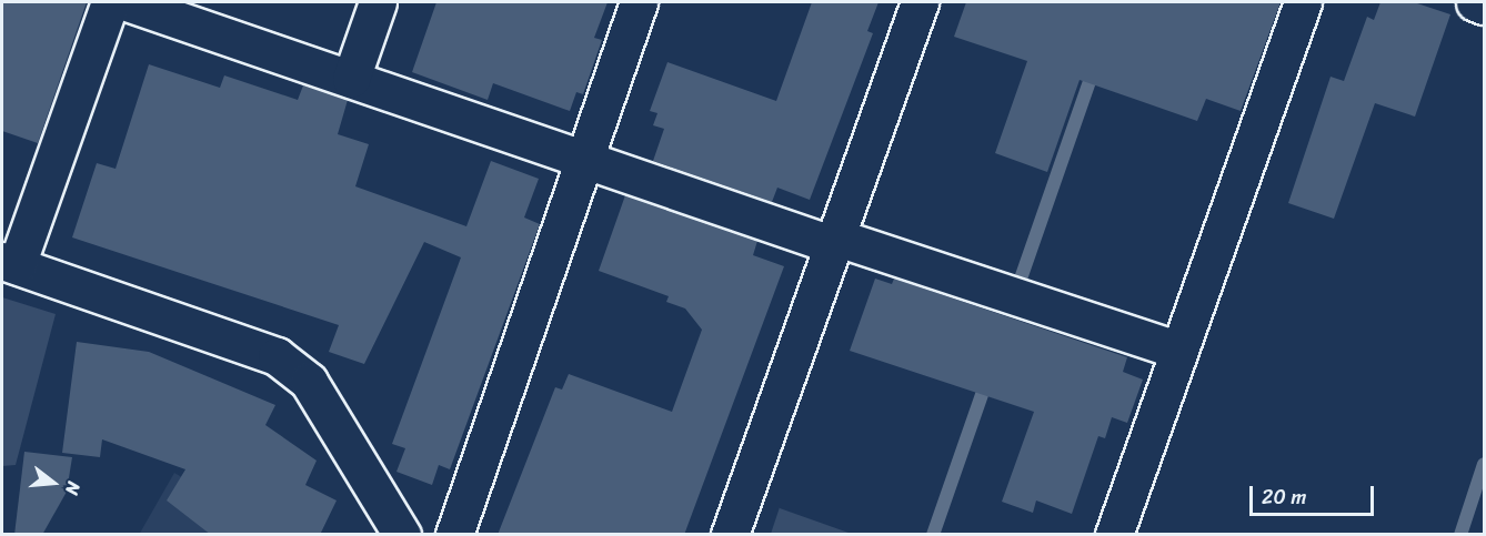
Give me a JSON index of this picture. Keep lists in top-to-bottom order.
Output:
{
  "scale_bar": "20 m",
  "north": "right"
}
